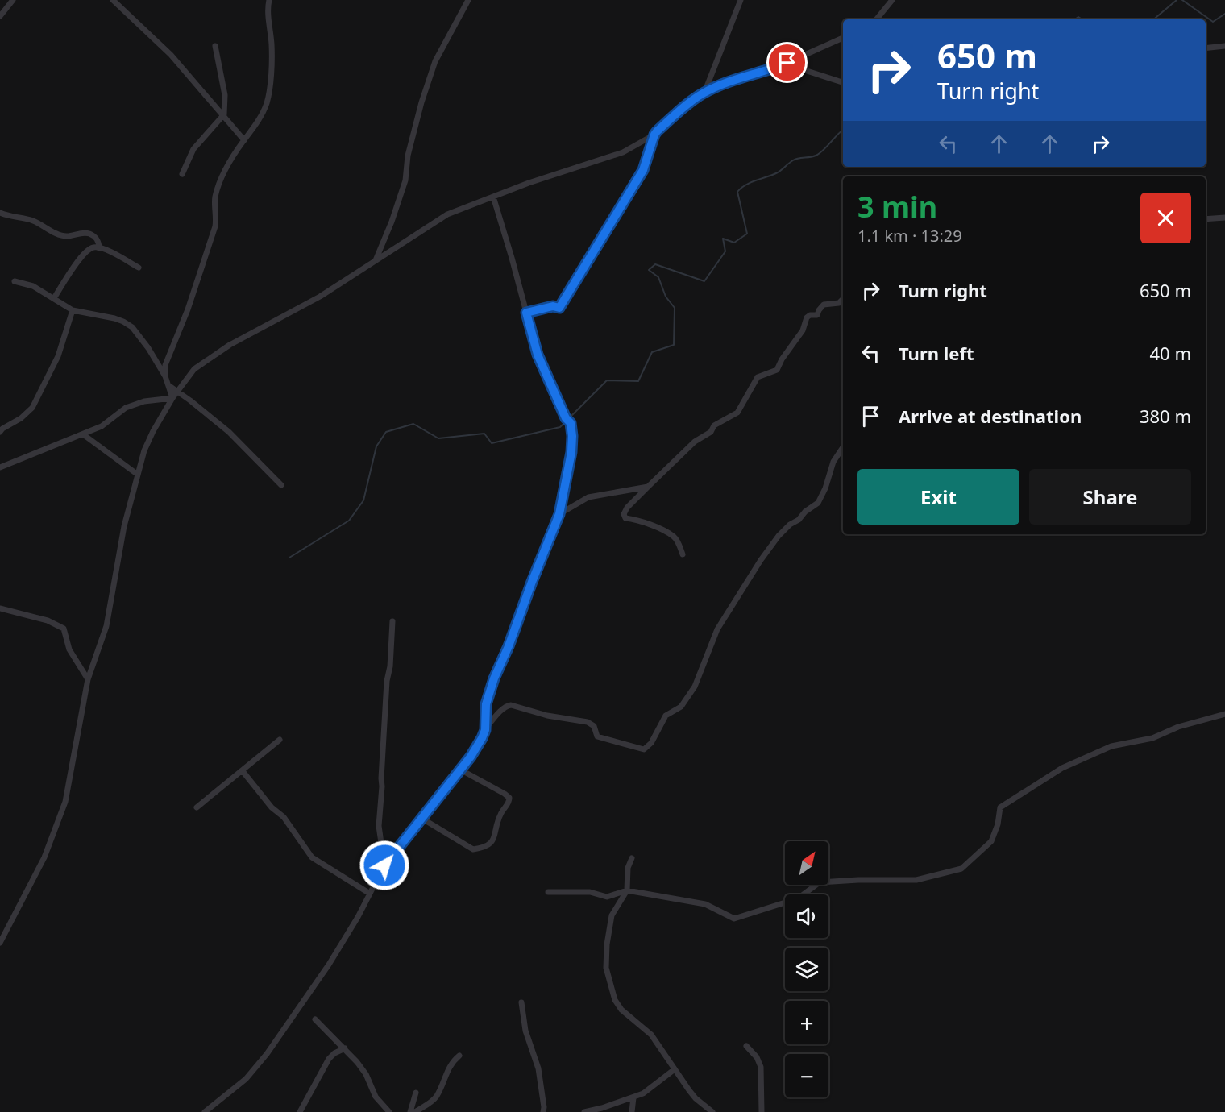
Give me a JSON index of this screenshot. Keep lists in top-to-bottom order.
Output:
{
  "north": "top right",
  "page": {
    "turn": ["650 m", "Turn right"],
    "heading": ["3 min", "1.1 km · 13:29"],
    "list": [
      {
        "name": "Turn right",
        "value": "650 m"
      },
      {
        "name": "Turn left",
        "value": "40 m"
      },
      {
        "name": "Arrive at destination",
        "value": "380 m"
      }
    ],
    "buttons": ["Exit", "Share"],
    "map_buttons": ["+", "−"]
  }
}
